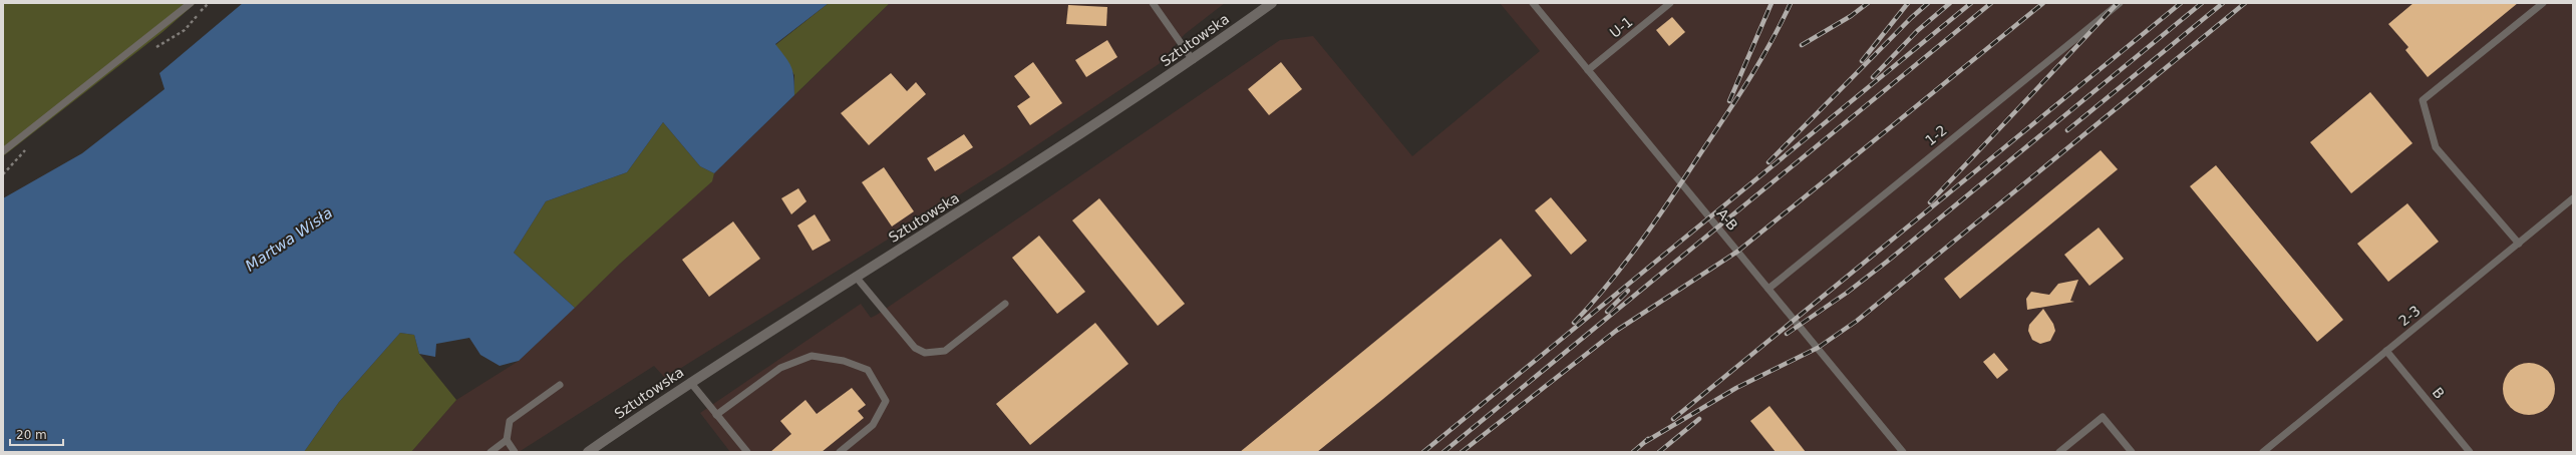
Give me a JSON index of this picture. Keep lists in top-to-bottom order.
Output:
{
  "streets": {
    "street": ["Sztutowska"],
    "lane": [
      "U-1",
      "1-2",
      "A-B",
      "2-3",
      "B"
    ]
  },
  "crossings": [
    ["U-1", "A-B"],
    ["1-2", "A-B"],
    ["2-3", "B"]
  ],
  "water": ["Martwa Wisła"],
  "scale_bar": "20 m"
}
